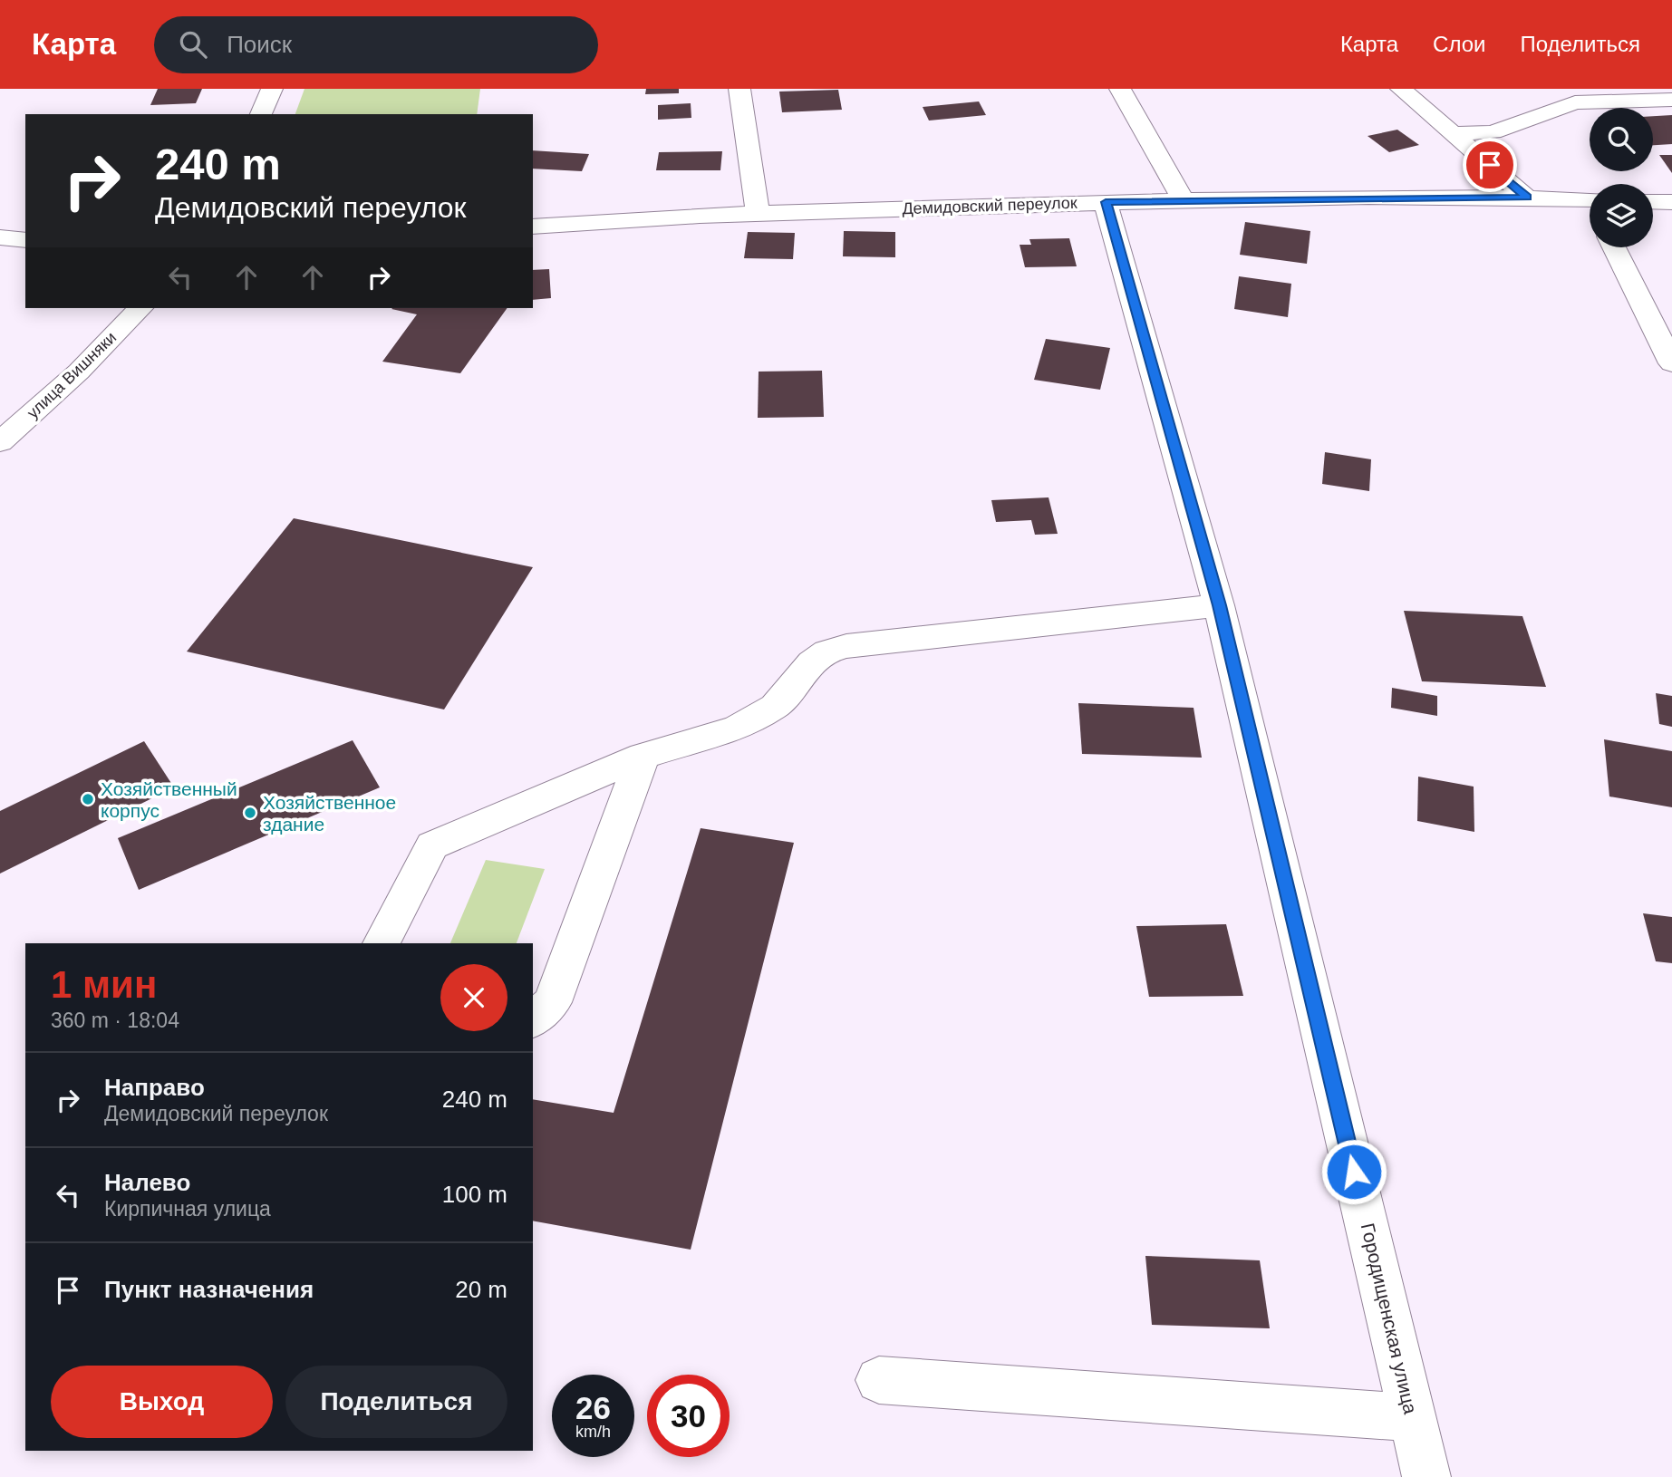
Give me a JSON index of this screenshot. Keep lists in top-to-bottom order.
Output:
{
  "streets": {
    "street": ["Демидовский переулок", "улица Вишняки", "Городищенская улица"]
  },
  "crossings": [
    ["Демидовский переулок", "Городищенская улица"]
  ],
  "places": ["Хозяйственный корпус", "Хозяйственное здание"],
  "page": {
    "header": "Карта",
    "search": "Поиск",
    "nav": ["Карта", "Слои", "Поделиться"],
    "turn": ["240 m", "Демидовский переулок"],
    "heading": ["1 мин", "360 m · 18:04"],
    "list": [
      {
        "name": "Направо",
        "note": "Демидовский переулок",
        "value": "240 m"
      },
      {
        "name": "Налево",
        "note": "Кирпичная улица",
        "value": "100 m"
      },
      {
        "name": "Пункт назначения",
        "value": "20 m"
      }
    ],
    "buttons": ["Выход", "Поделиться"],
    "speed": "26 km/h",
    "limit": "30"
  }
}
